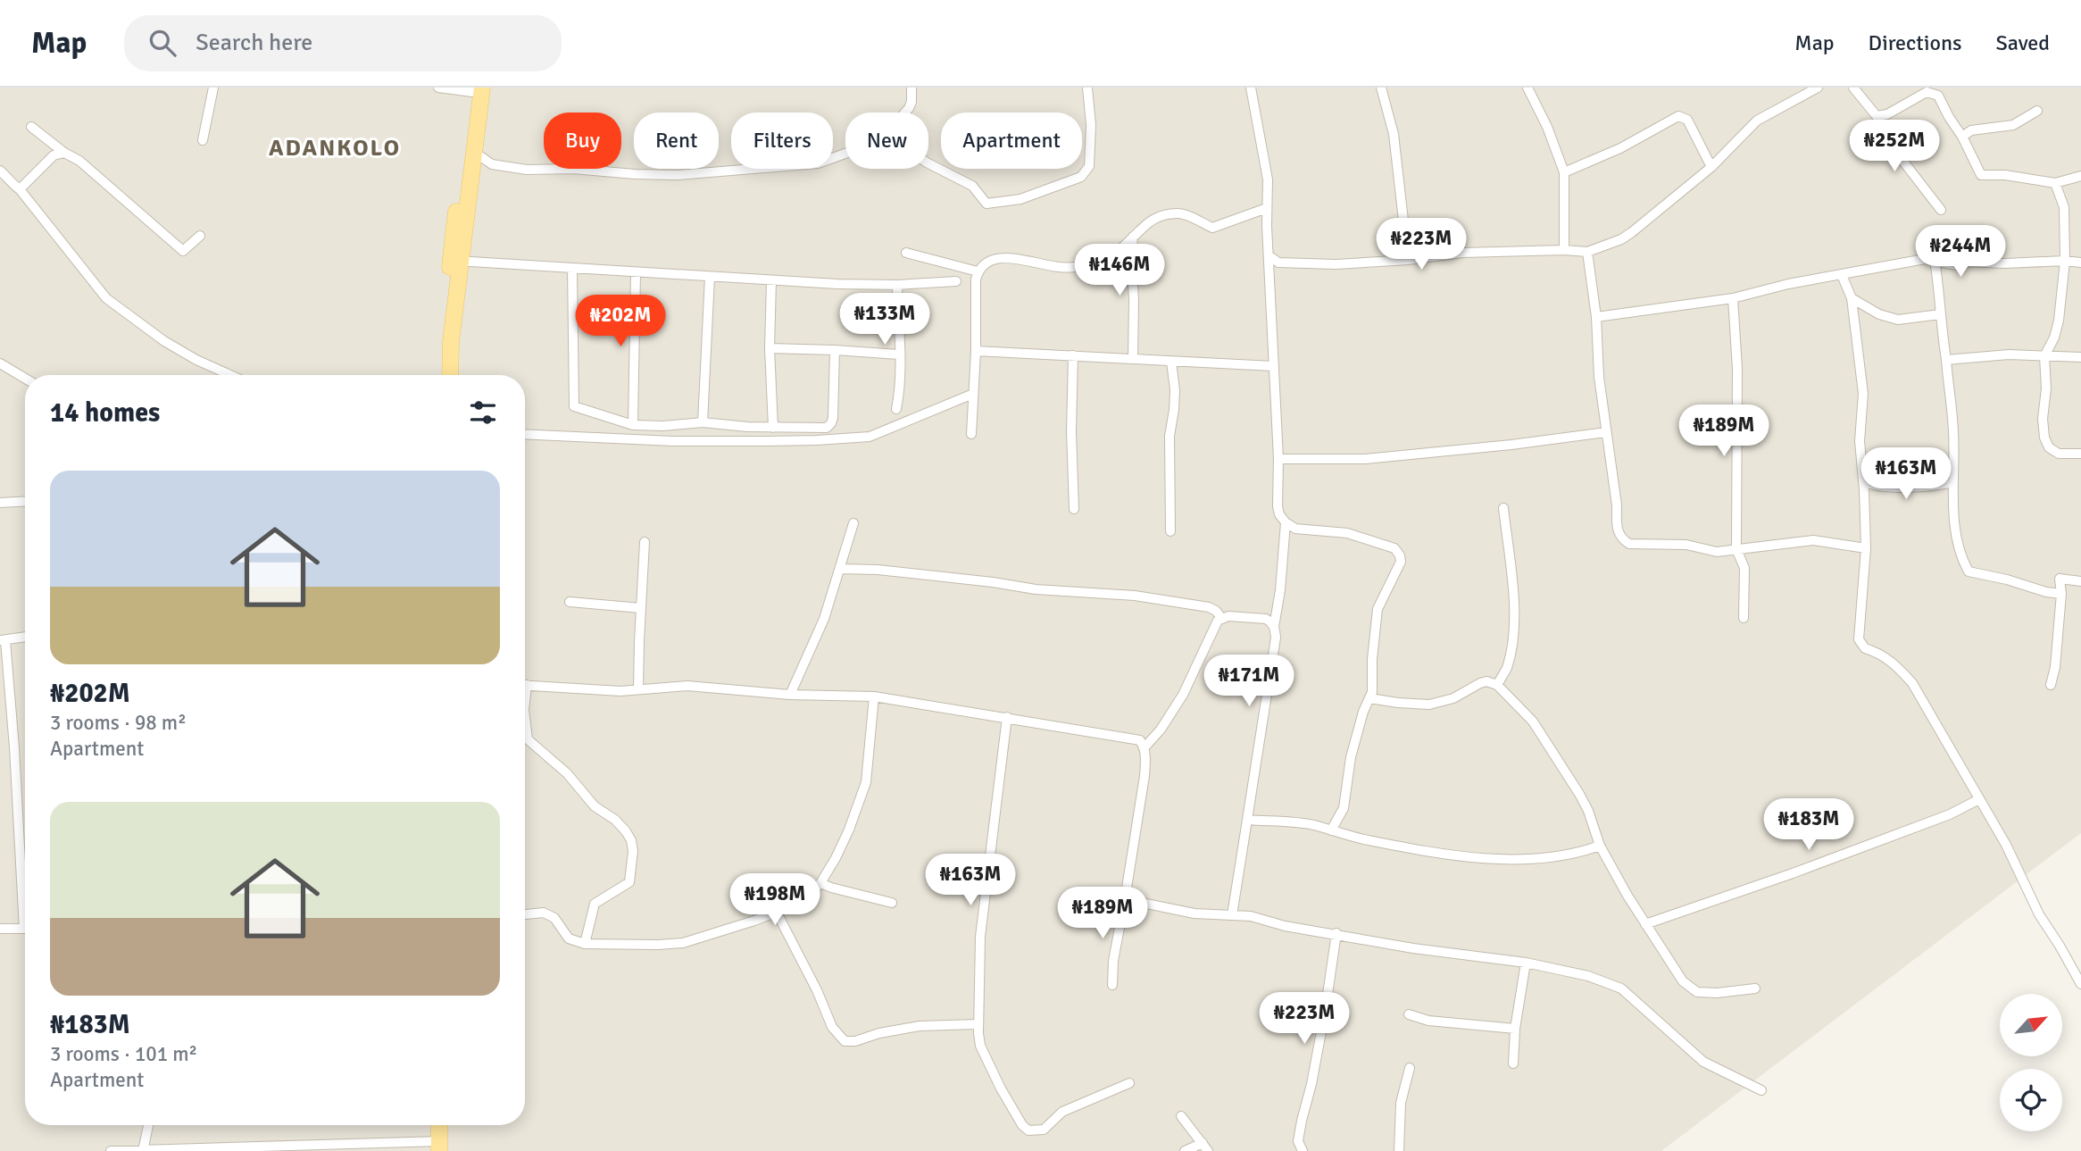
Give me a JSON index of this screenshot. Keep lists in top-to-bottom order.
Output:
{
  "districts": ["ADANKOLO"],
  "north": "top right",
  "page": {
    "header": "Map",
    "search": "Search here",
    "nav": ["Map", "Directions", "Saved"],
    "chip": [
      "Buy",
      "Rent",
      "Filters",
      "New",
      "Apartment"
    ],
    "price": [
      "₦252M",
      "₦223M",
      "₦244M",
      "₦146M",
      "₦133M",
      "₦202M",
      "₦189M",
      "₦163M",
      "₦171M",
      "₦183M",
      "₦163M",
      "₦198M",
      "₦189M",
      "₦223M"
    ],
    "heading": "14 homes",
    "list": [
      {
        "name": "₦202M",
        "note": "3 rooms · 98 m² · Apartment"
      },
      {
        "name": "₦183M",
        "note": "3 rooms · 101 m² · Apartment"
      }
    ]
  }
}
